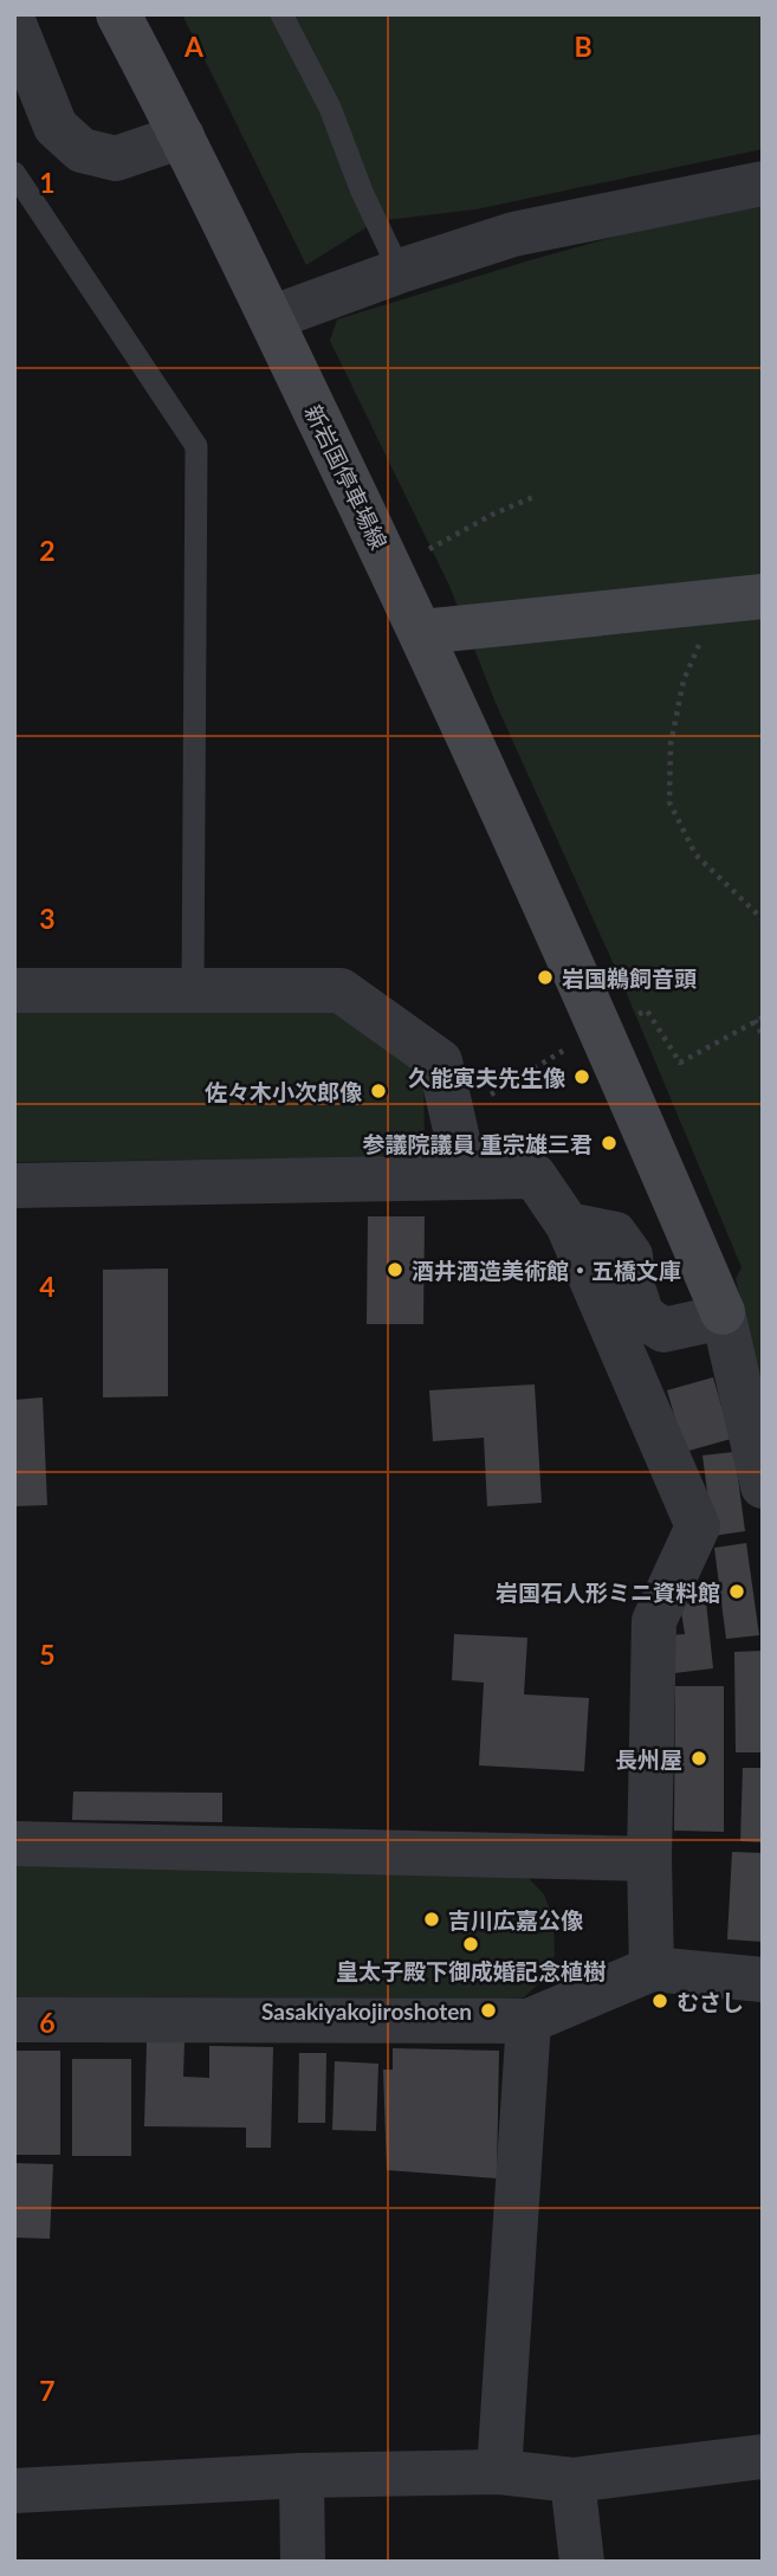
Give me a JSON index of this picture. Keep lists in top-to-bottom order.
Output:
{
  "streets": {
    "main road": ["新岩国停車場線"]
  },
  "places": [
    "岩国鵜飼音頭",
    "久能寅夫先生像",
    "佐々木小次郎像",
    "参議院議員 重宗雄三君",
    "酒井酒造美術館・五橋文庫",
    "岩国石人形ミニ資料館",
    "長州屋",
    "吉川広嘉公像",
    "皇太子殿下御成婚記念植樹",
    "むさし",
    "Sasakiyakojiroshoten"
  ],
  "grid": {
    "columns": ["A", "B"],
    "rows": [
      "1",
      "2",
      "3",
      "4",
      "5",
      "6",
      "7"
    ]
  }
}
